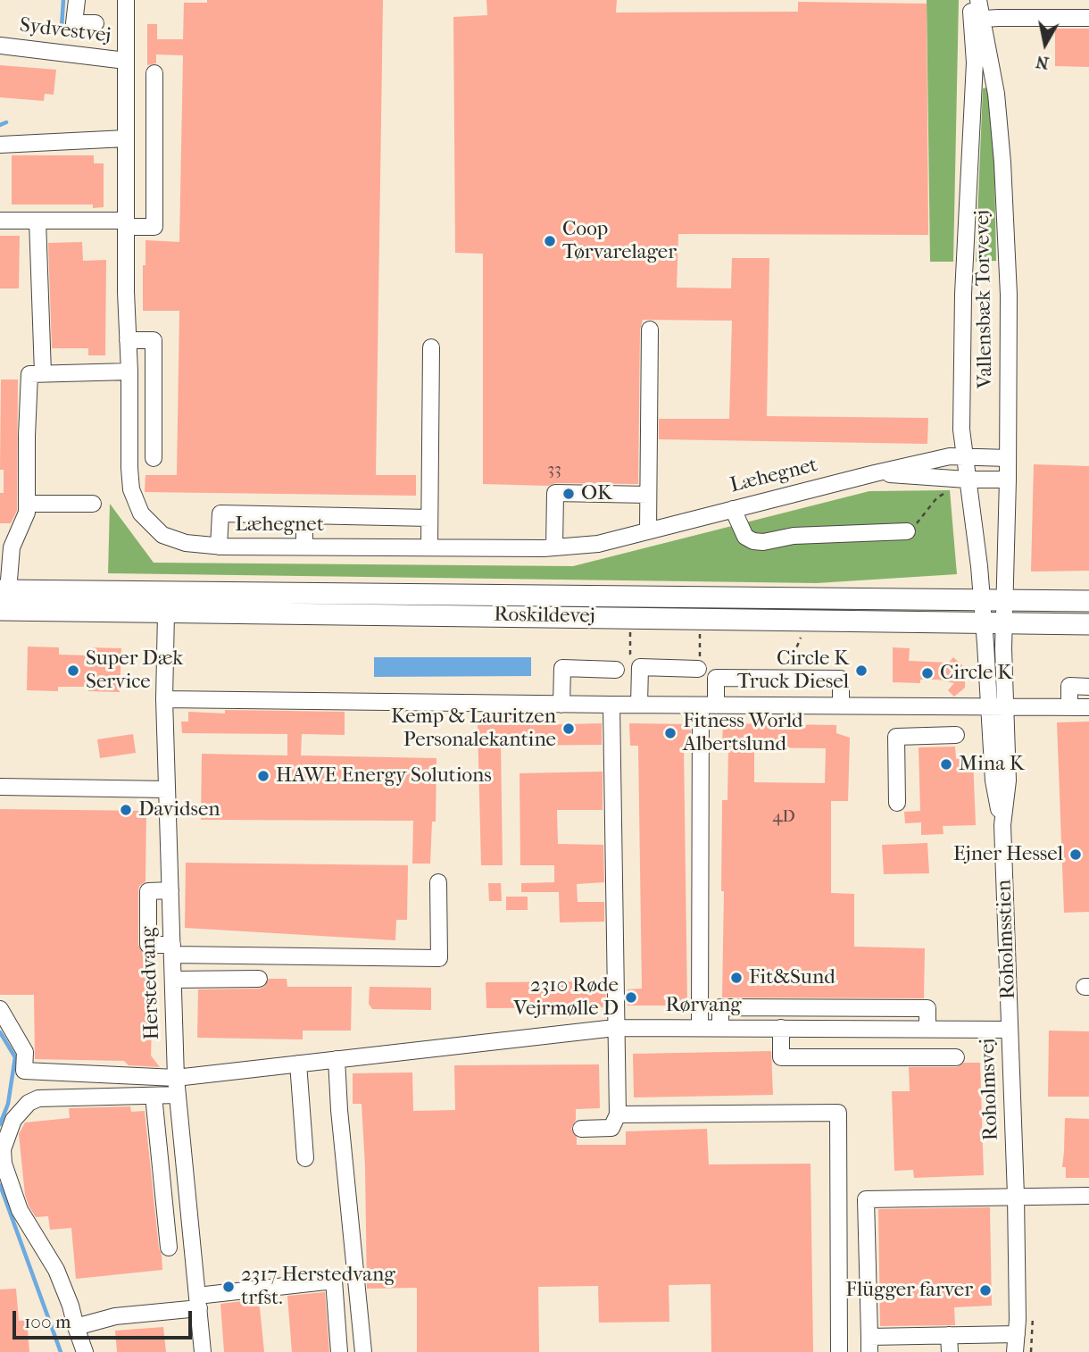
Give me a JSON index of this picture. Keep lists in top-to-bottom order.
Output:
{
  "streets": {
    "main road": ["Roskildevej"],
    "street": [
      "Sydvestvej",
      "Vallensbæk Torvevej",
      "Læhegnet",
      "Herstedvang",
      "Rørvang",
      "Roholmsvej"
    ]
  },
  "crossings": [
    ["Sydvestvej", "Læhegnet"],
    ["Vallensbæk Torvevej", "Læhegnet"],
    ["Vallensbæk Torvevej", "Roskildevej"],
    ["Vallensbæk Torvevej", "Roholmsvej"],
    ["Roskildevej", "Herstedvang"],
    ["Roskildevej", "Roholmsvej"],
    ["Herstedvang", "Rørvang"],
    ["Rørvang", "Roholmsvej"]
  ],
  "places": [
    "Coop Tørvarelager",
    "OK",
    "Super Dæk Service",
    "Circle K Truck Diesel",
    "Circle K",
    "Kemp & Lauritzen Personalekantine",
    "Fitness World Albertslund",
    "Mina K",
    "HAWE Energy Solutions",
    "Davidsen",
    "Ejner Hessel",
    "Fit&Sund",
    "2310 Røde Vejrmølle D",
    "2317 Herstedvang trfst.",
    "Flügger farver"
  ],
  "house_numbers": ["33", "4D"],
  "scale_bar": "100 m",
  "north": "bottom"
}
